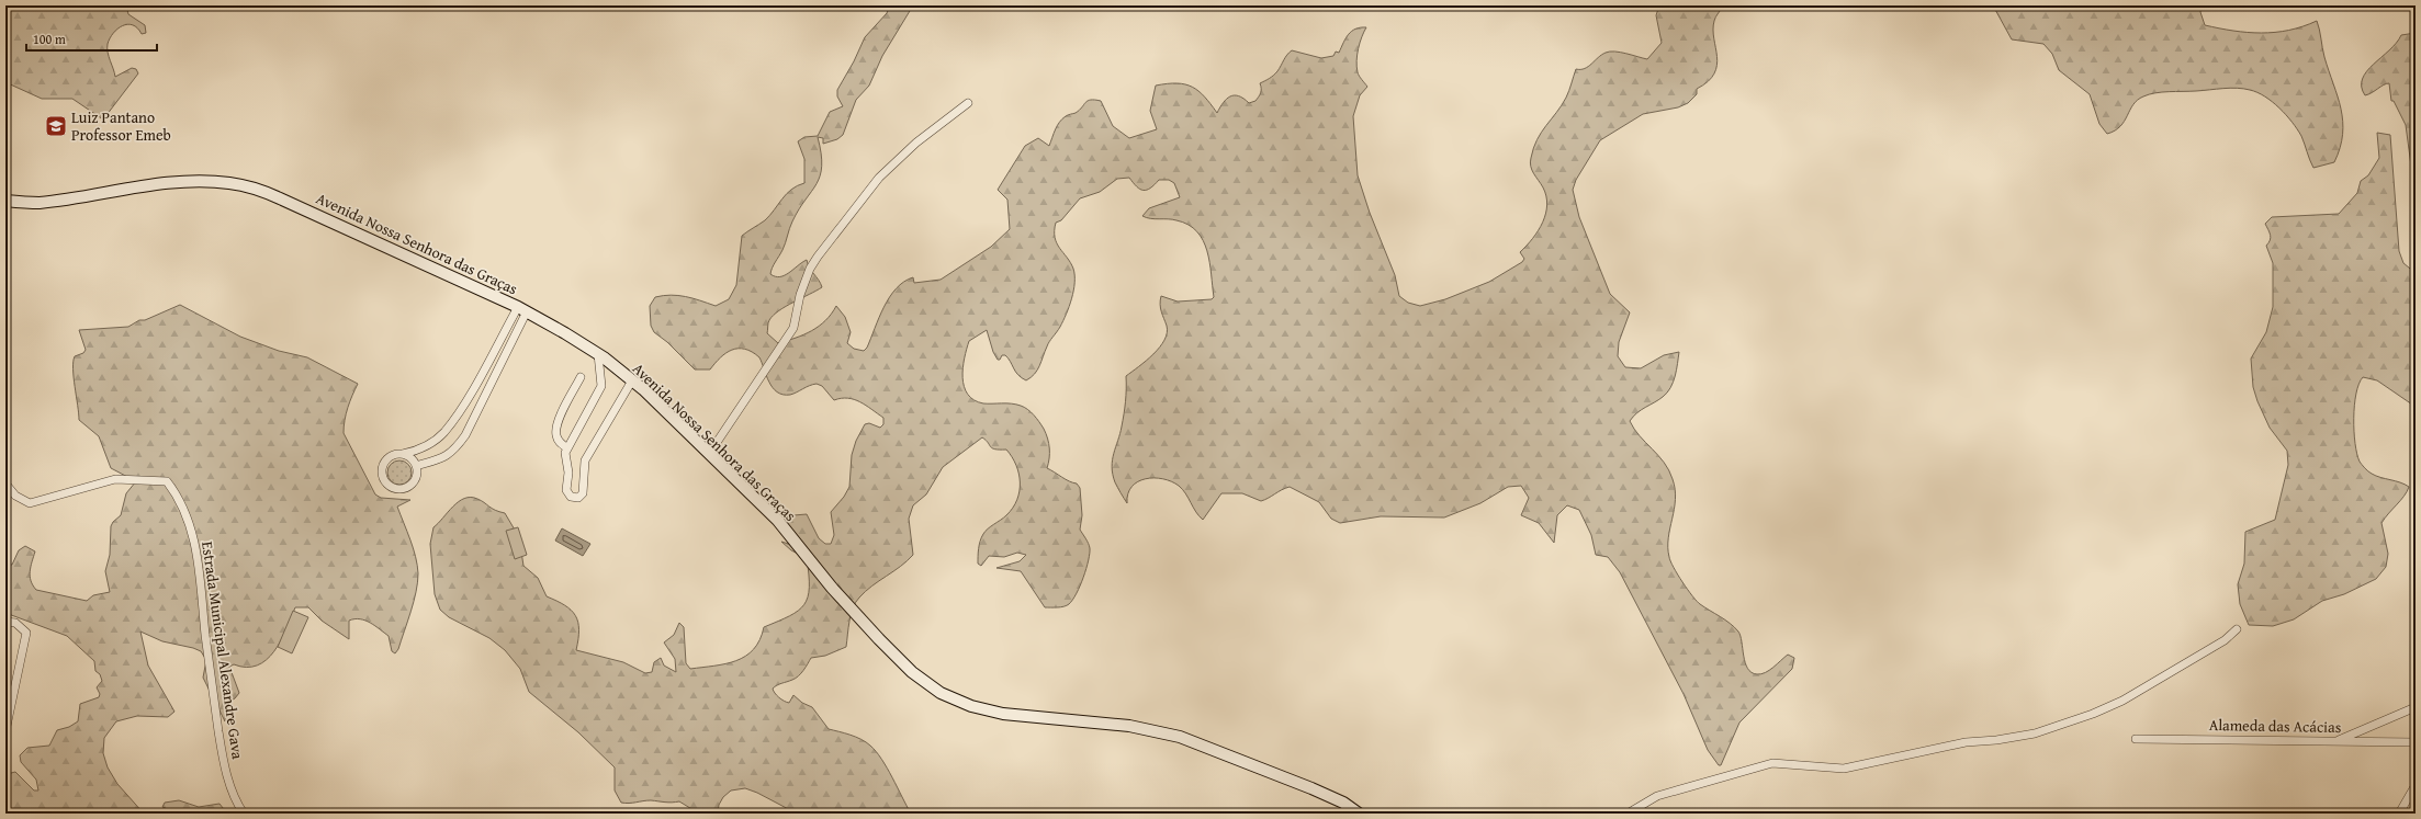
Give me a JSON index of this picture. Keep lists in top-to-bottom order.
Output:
{
  "streets": {
    "main road": ["Avenida Nossa Senhora das Graças"],
    "street": ["Estrada Municipal Alexandre Gava", "Alameda das Acácias"]
  },
  "places": {
    "school or university": ["Luiz Pantano Professor Emeb"]
  },
  "scale_bar": "100 m"
}
